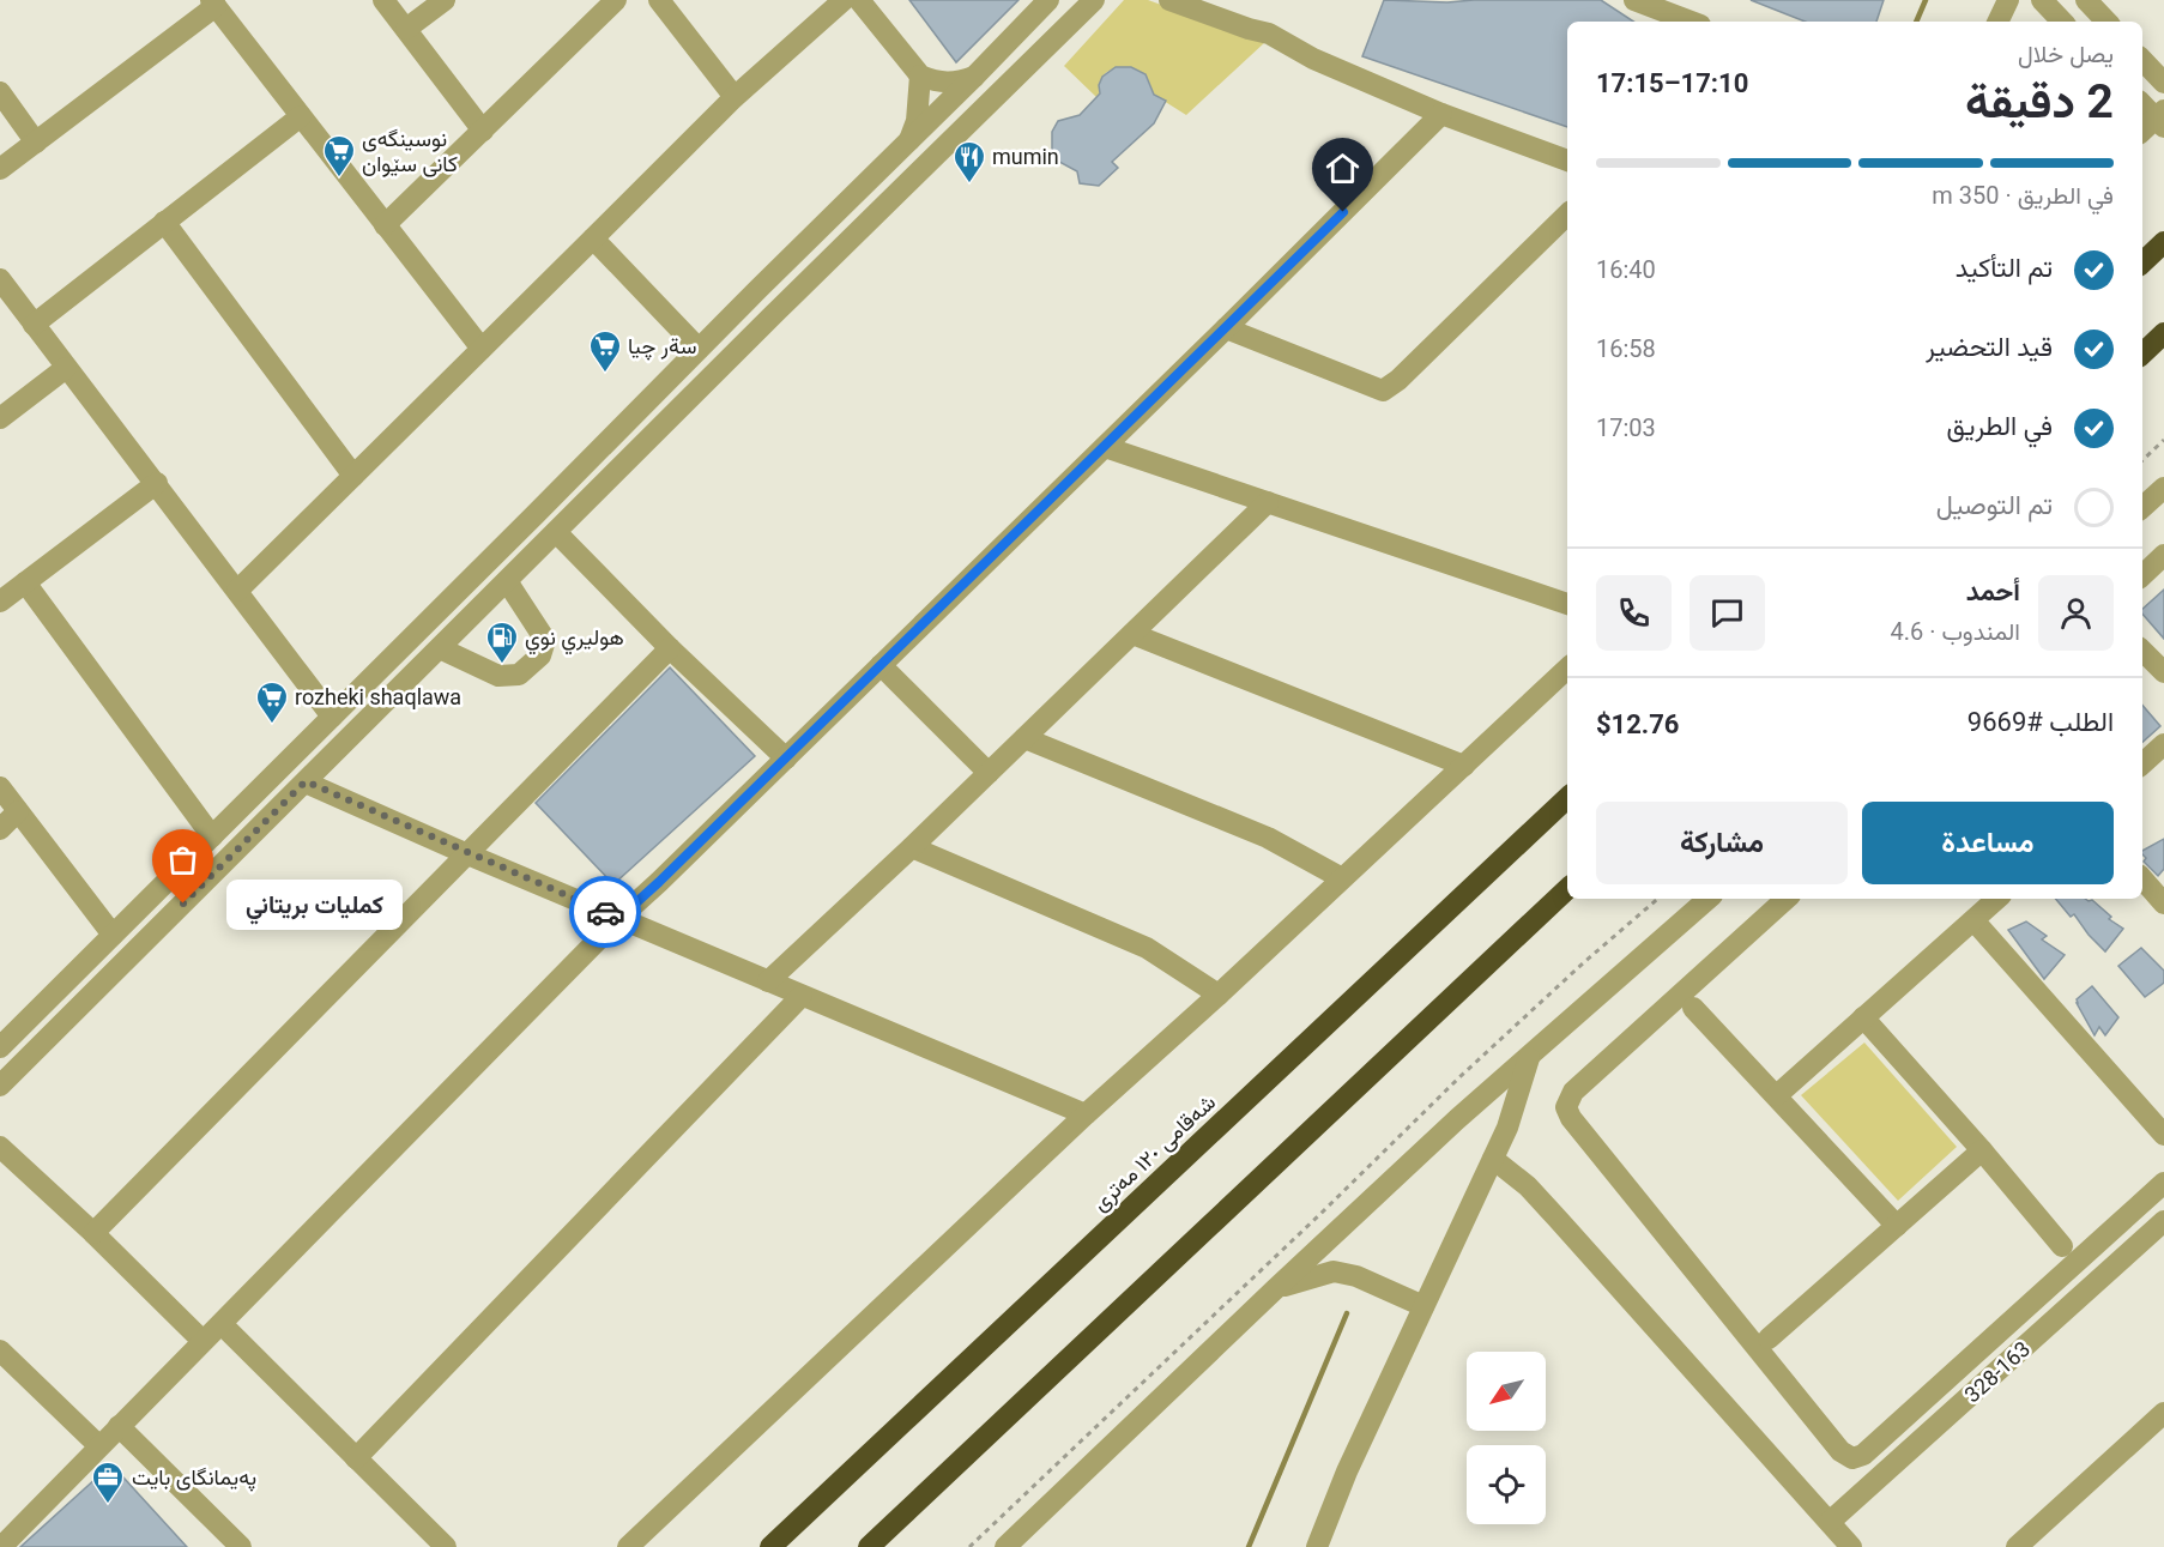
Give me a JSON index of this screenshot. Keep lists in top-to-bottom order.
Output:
{
  "streets": {
    "highway": ["شەقامی ١٢٠ مەتری"],
    "street": ["328-163"]
  },
  "places": {
    "supermarket": ["نوسینگەی کانی سێوان", "سةر چيا", "rozheki shaqlawa"],
    "restaurant": ["mumin"],
    "fuel station": ["هوليري نوي"],
    "other": ["كمليات بريتاني"],
    "office": ["پەیمانگای بایت"]
  },
  "north": "bottom left",
  "page": {
    "heading": ["2 دقيقة", "يصل خلال", "17:10–17:15"],
    "panel": [
      "أحمد",
      "المندوب · 4.6",
      "الطلب #9669",
      "$12.76"
    ],
    "bar": "في الطريق · 350 m",
    "list": [
      ["تم التأكيد", "16:40"],
      ["قيد التحضير", "16:58"],
      ["في الطريق", "17:03"],
      "تم التوصيل"
    ],
    "buttons": ["مساعدة", "مشاركة"],
    "bubble": "كمليات بريتاني"
  }
}
